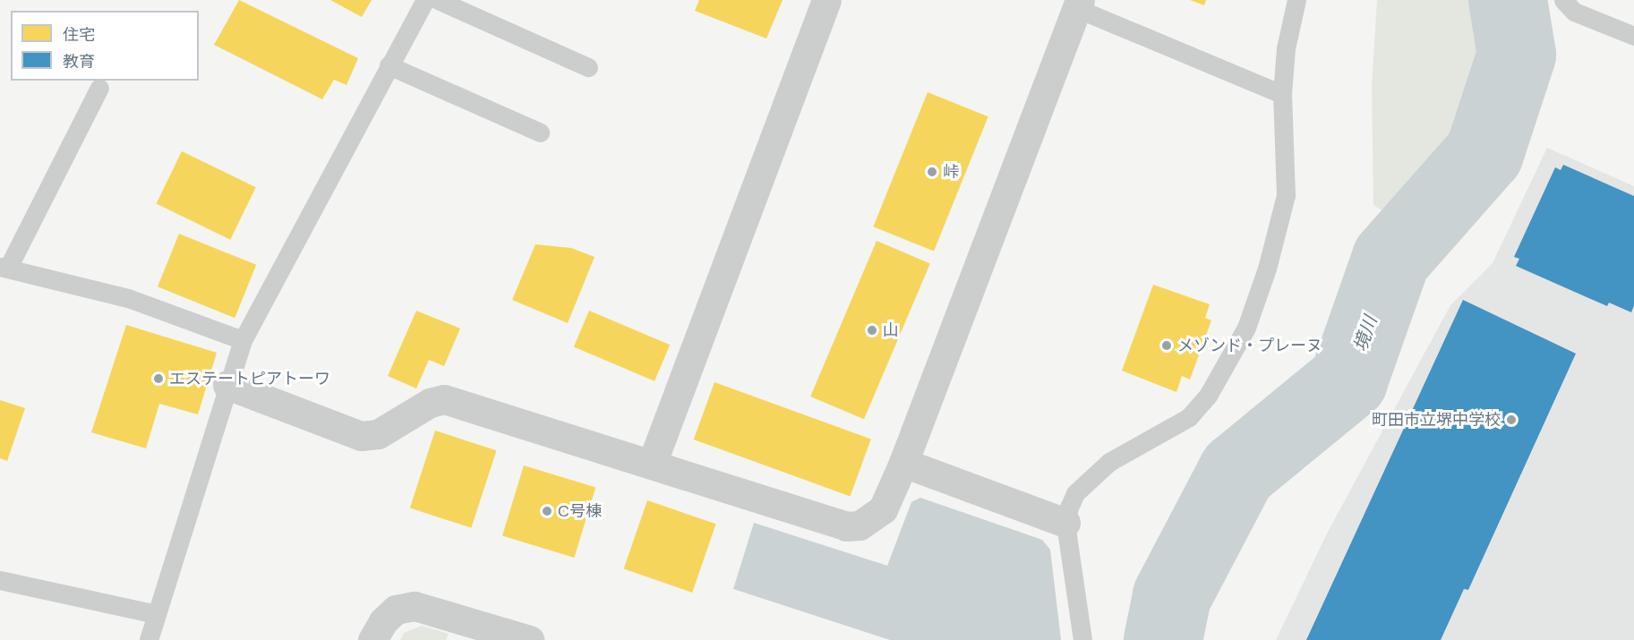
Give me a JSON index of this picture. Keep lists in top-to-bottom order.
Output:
{
  "water": ["境川"],
  "places": [
    "峠",
    "山",
    "メゾンド・プレーヌ",
    "エステートピアトーワ",
    "町田市立堺中学校",
    "C号棟"
  ],
  "legend": ["住宅", "教育"]
}
